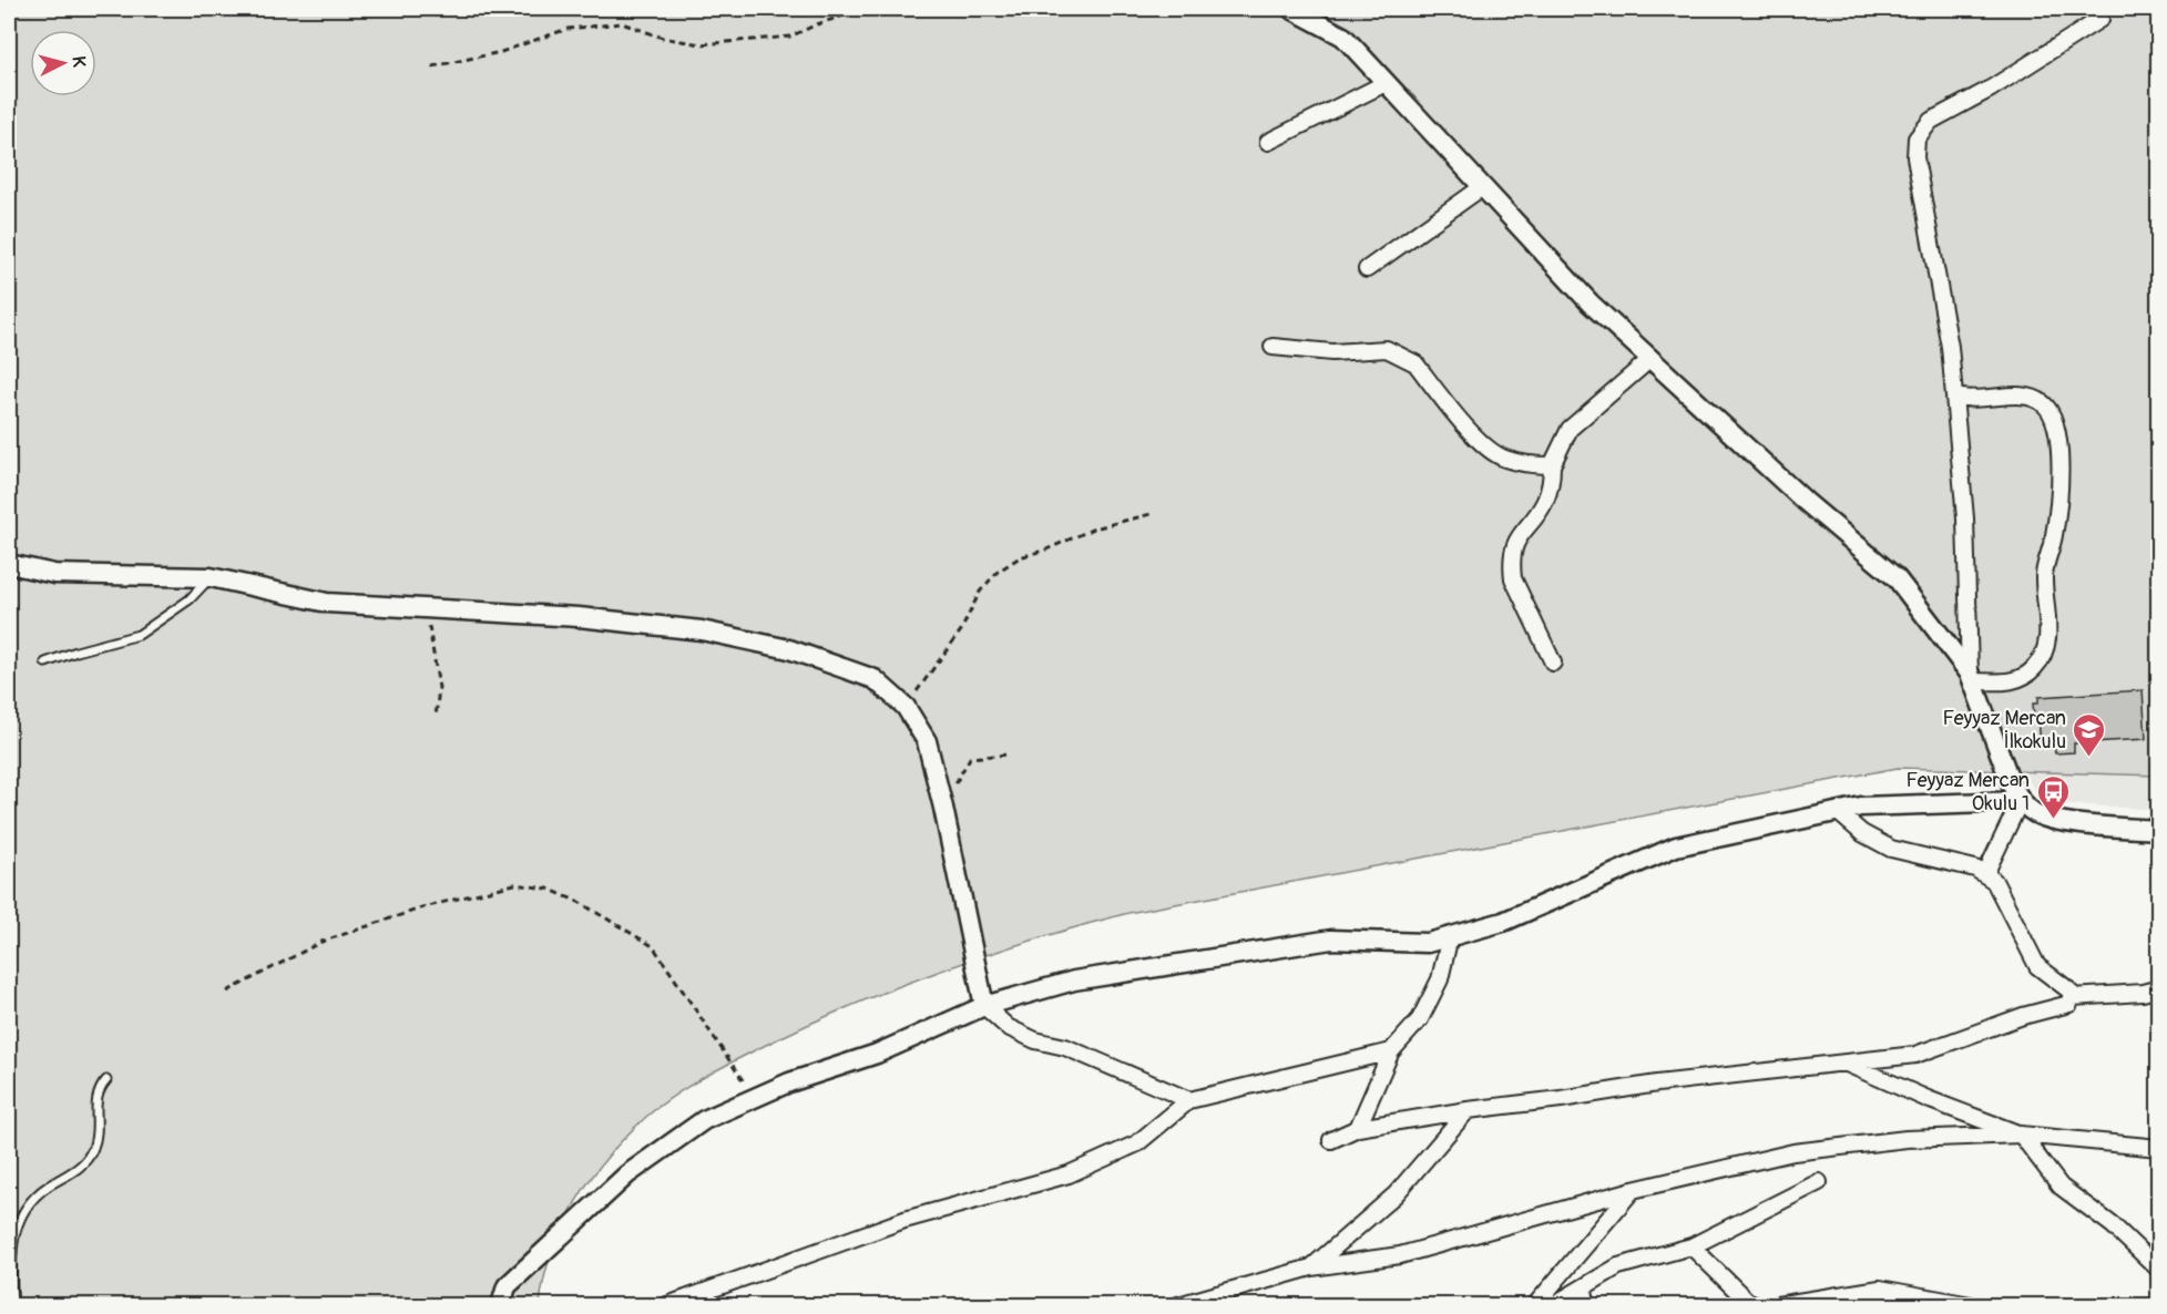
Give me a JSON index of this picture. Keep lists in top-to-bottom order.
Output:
{
  "places": {
    "school or university": ["Feyyaz Mercan İlkokulu"],
    "bus stop": ["Feyyaz Mercan Okulu 1"]
  },
  "north": "right"
}
